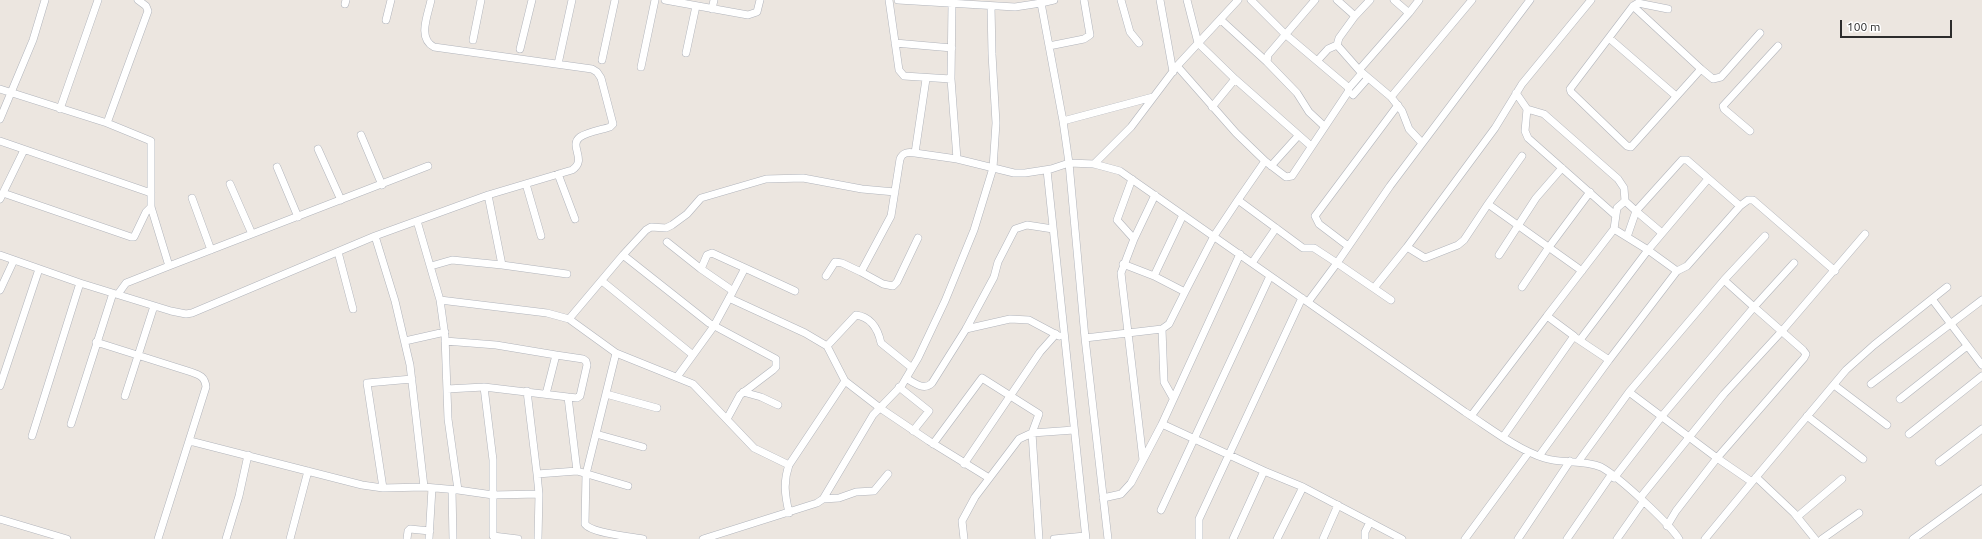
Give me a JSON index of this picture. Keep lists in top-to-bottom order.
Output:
{
  "scale_bar": "100 m"
}
